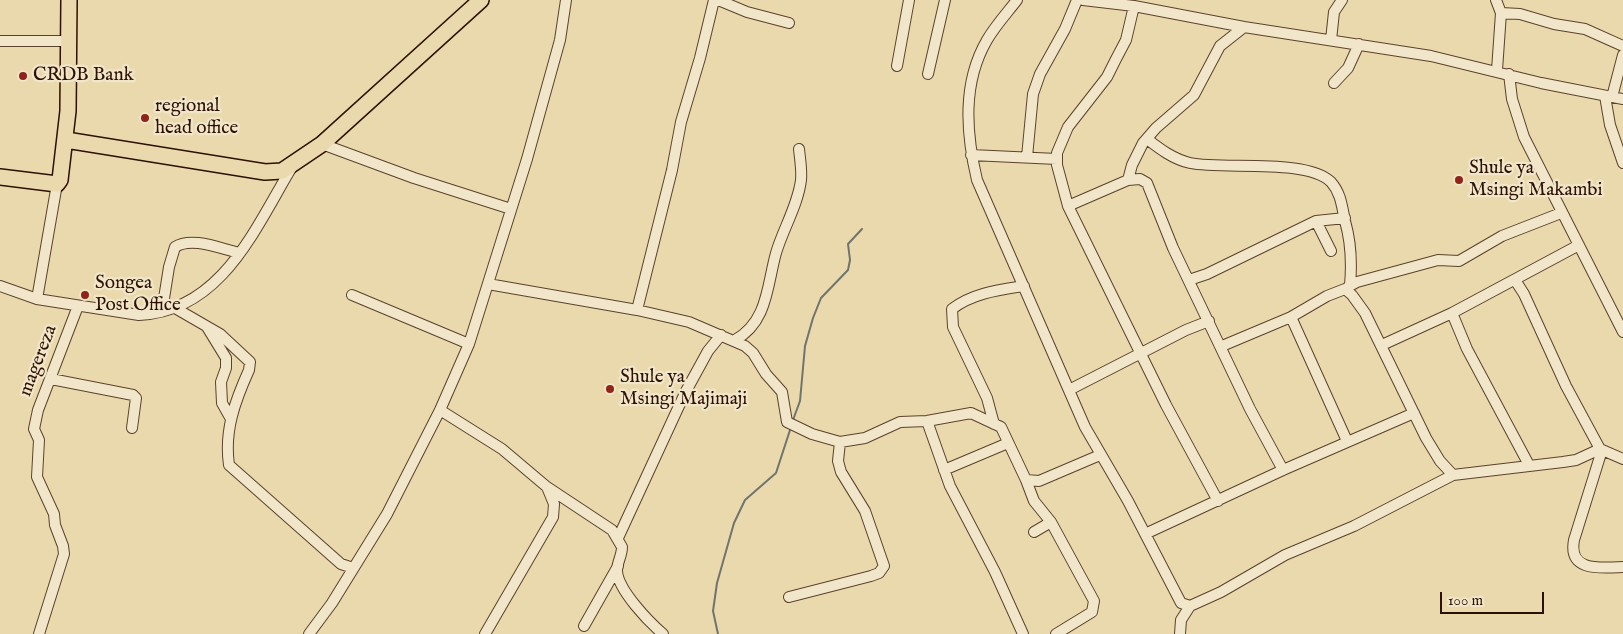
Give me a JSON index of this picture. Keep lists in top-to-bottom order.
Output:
{
  "streets": {
    "street": ["magereza"]
  },
  "places": [
    "CRDB Bank",
    "regional head office",
    "Shule ya Msingi Makambi",
    "Songea Post Office",
    "Shule ya Msingi Majimaji"
  ],
  "scale_bar": "100 m"
}
